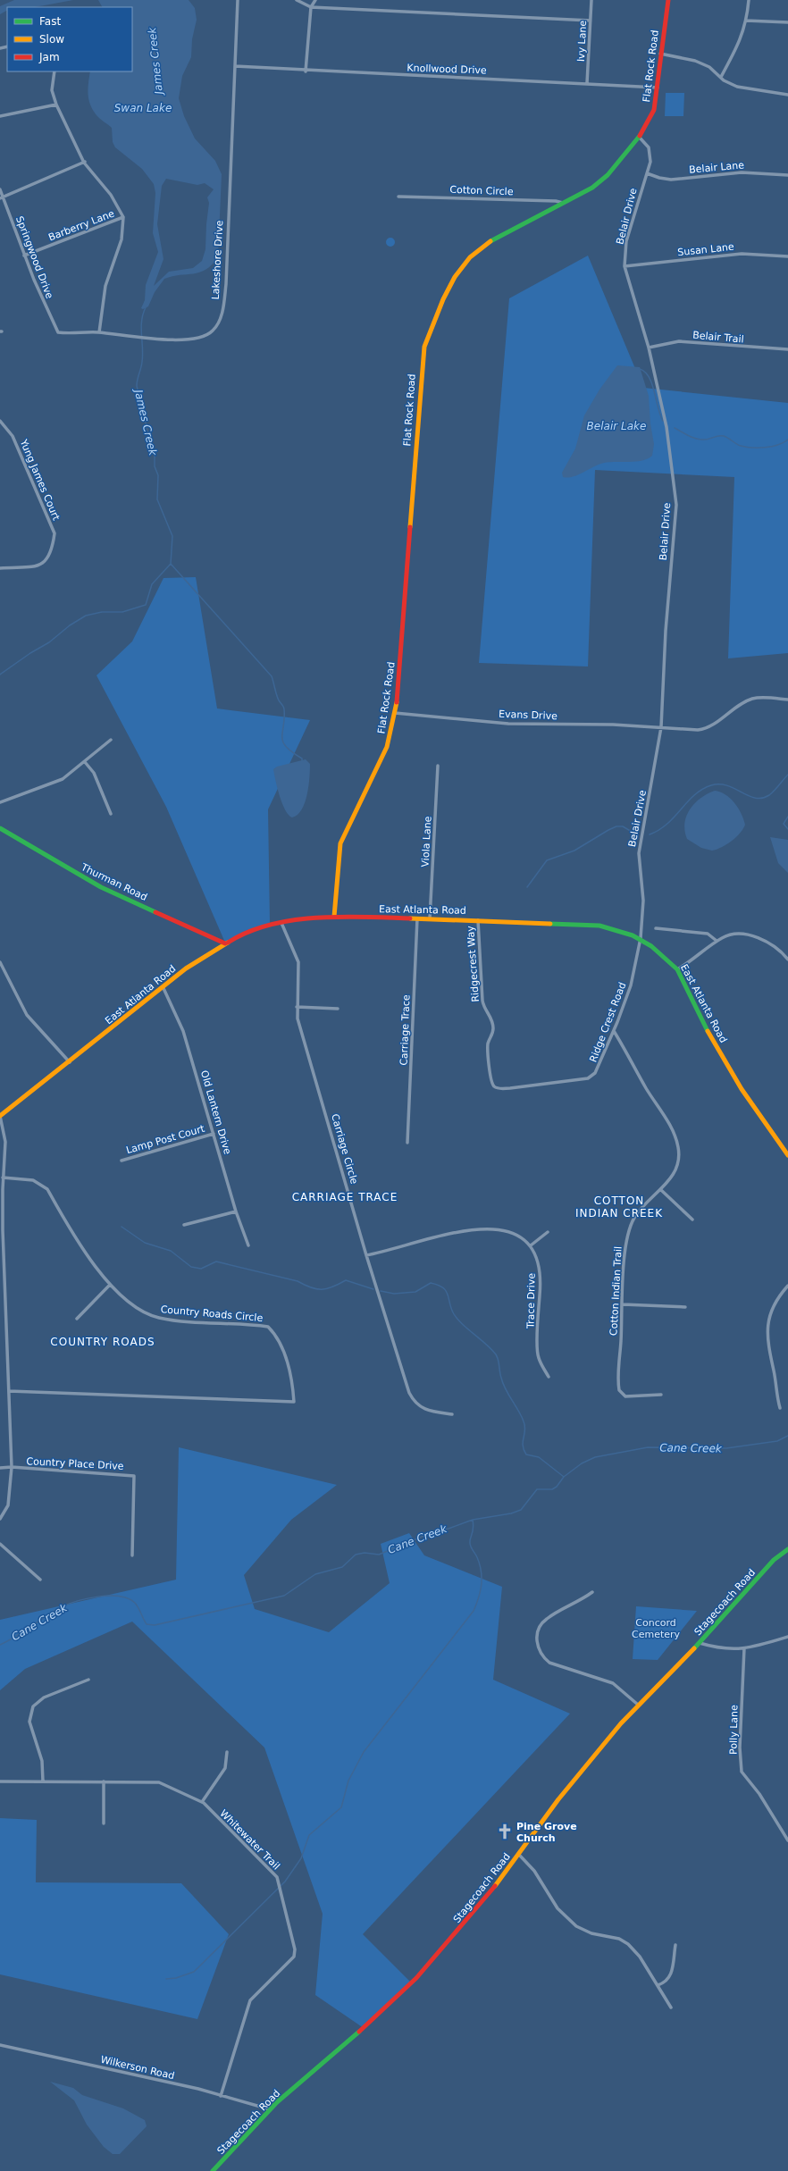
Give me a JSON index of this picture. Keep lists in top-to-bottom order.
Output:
{
  "streets": {
    "street": [
      "Ivy Lane",
      "Flat Rock Road",
      "Knollwood Drive",
      "Belair Lane",
      "Cotton Circle",
      "Belair Drive",
      "Barberry Lane",
      "Susan Lane",
      "Springwood Drive",
      "Lakeshore Drive",
      "Belair Trail",
      "Yung James Court",
      "Evans Drive",
      "Viola Lane",
      "Thurman Road",
      "East Atlanta Road",
      "Ridgecrest Way",
      "Ridge Crest Road",
      "Carriage Trace",
      "Old Lantern Drive",
      "Lamp Post Court",
      "Carriage Circle",
      "Cotton Indian Trail",
      "Trace Drive",
      "Country Roads Circle",
      "Country Place Drive",
      "Stagecoach Road",
      "Polly Lane",
      "Whitewater Trail",
      "Wilkerson Road"
    ]
  },
  "crossings": [
    ["Ivy Lane", "Knollwood Drive"],
    ["Flat Rock Road", "Knollwood Drive"],
    ["Flat Rock Road", "Cotton Circle"],
    ["Flat Rock Road", "Belair Drive"],
    ["Flat Rock Road", "Evans Drive"],
    ["Flat Rock Road", "East Atlanta Road"],
    ["Knollwood Drive", "Lakeshore Drive"],
    ["Belair Lane", "Belair Drive"],
    ["Belair Drive", "Susan Lane"],
    ["Belair Drive", "Belair Trail"],
    ["Belair Drive", "Evans Drive"],
    ["Belair Drive", "East Atlanta Road"],
    ["Belair Drive", "Ridge Crest Road"],
    ["Barberry Lane", "Springwood Drive"],
    ["Springwood Drive", "Lakeshore Drive"],
    ["Viola Lane", "East Atlanta Road"],
    ["Thurman Road", "East Atlanta Road"],
    ["East Atlanta Road", "Ridgecrest Way"],
    ["East Atlanta Road", "Ridge Crest Road"],
    ["East Atlanta Road", "Carriage Trace"],
    ["East Atlanta Road", "Old Lantern Drive"],
    ["East Atlanta Road", "Carriage Circle"],
    ["Ridgecrest Way", "Ridge Crest Road"],
    ["Ridge Crest Road", "Cotton Indian Trail"],
    ["Old Lantern Drive", "Lamp Post Court"],
    ["Stagecoach Road", "Wilkerson Road"],
    ["Whitewater Trail", "Wilkerson Road"]
  ],
  "districts": ["CARRIAGE TRACE", "COTTON INDIAN CREEK", "COUNTRY ROADS"],
  "water": [
    "James Creek",
    "Swan Lake",
    "Belair Lake",
    "Cane Creek"
  ],
  "parks": ["Concord Cemetery"],
  "places": {
    "church": ["Pine Grove Church"]
  },
  "legend": ["Fast", "Slow", "Jam"]
}
